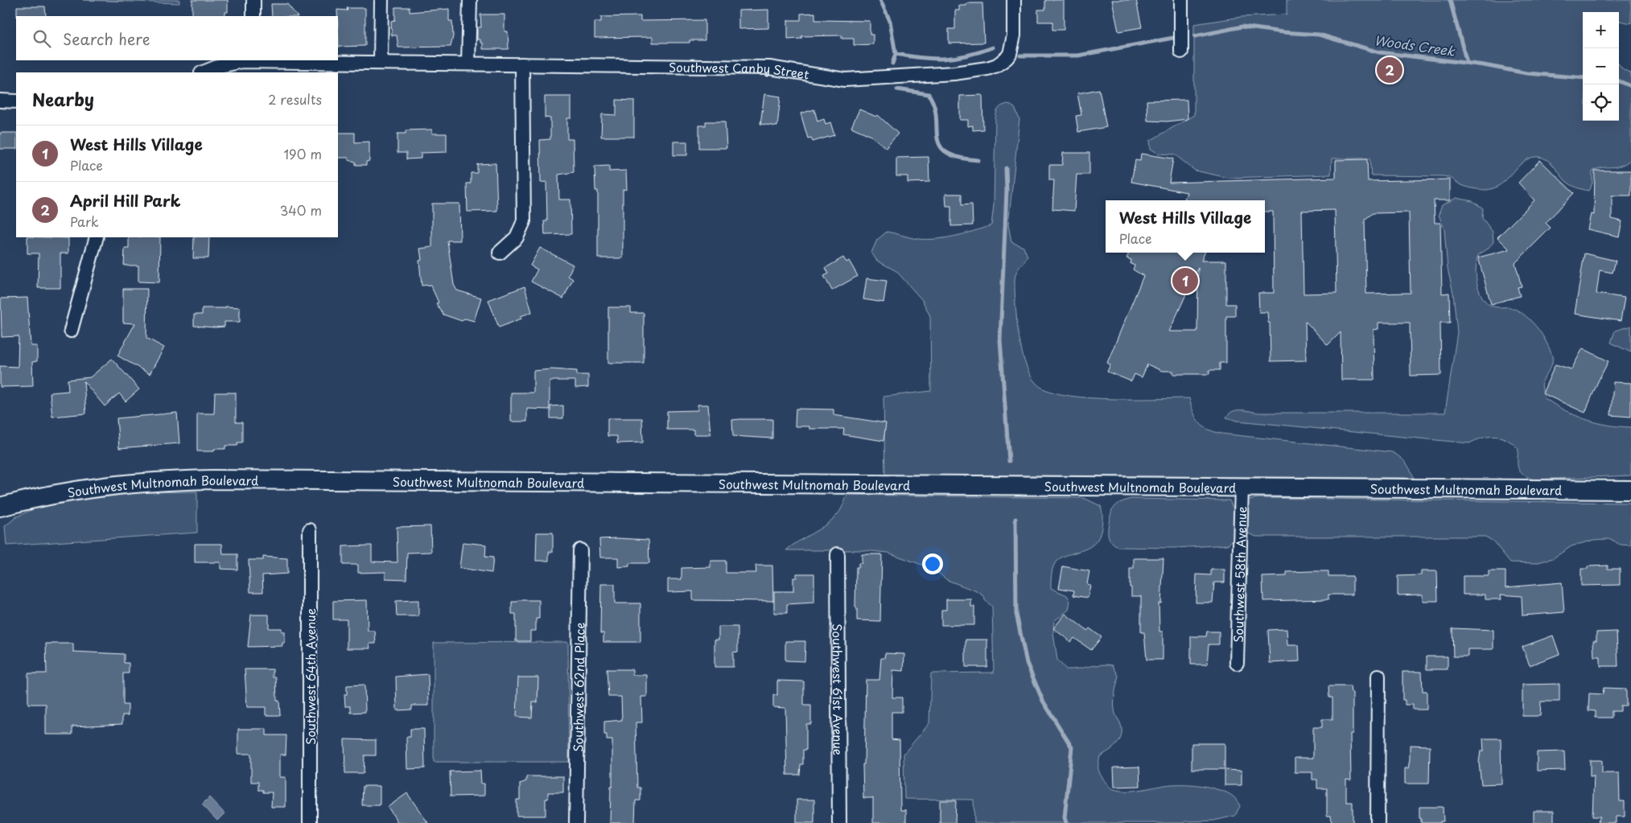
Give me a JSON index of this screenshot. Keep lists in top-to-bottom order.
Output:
{
  "streets": {
    "main road": ["Southwest Multnomah Boulevard"],
    "street": [
      "Southwest Canby Street",
      "Southwest 58th Avenue",
      "Southwest 64th Avenue",
      "Southwest 62nd Place",
      "Southwest 61st Avenue"
    ]
  },
  "crossings": [
    ["Southwest Multnomah Boulevard", "Southwest 58th Avenue"]
  ],
  "water": ["Woods Creek"],
  "page": {
    "map_buttons": ["+", "−"],
    "search": "Search here",
    "pins": ["2", "1"],
    "heading": ["Nearby", "2 results"],
    "list": [
      {
        "mark": "1",
        "name": "West Hills Village",
        "note": "Place",
        "value": "190 m"
      },
      {
        "mark": "2",
        "name": "April Hill Park",
        "note": "Park",
        "value": "340 m"
      }
    ],
    "popup": ["West Hills Village", "Place"]
  }
}
